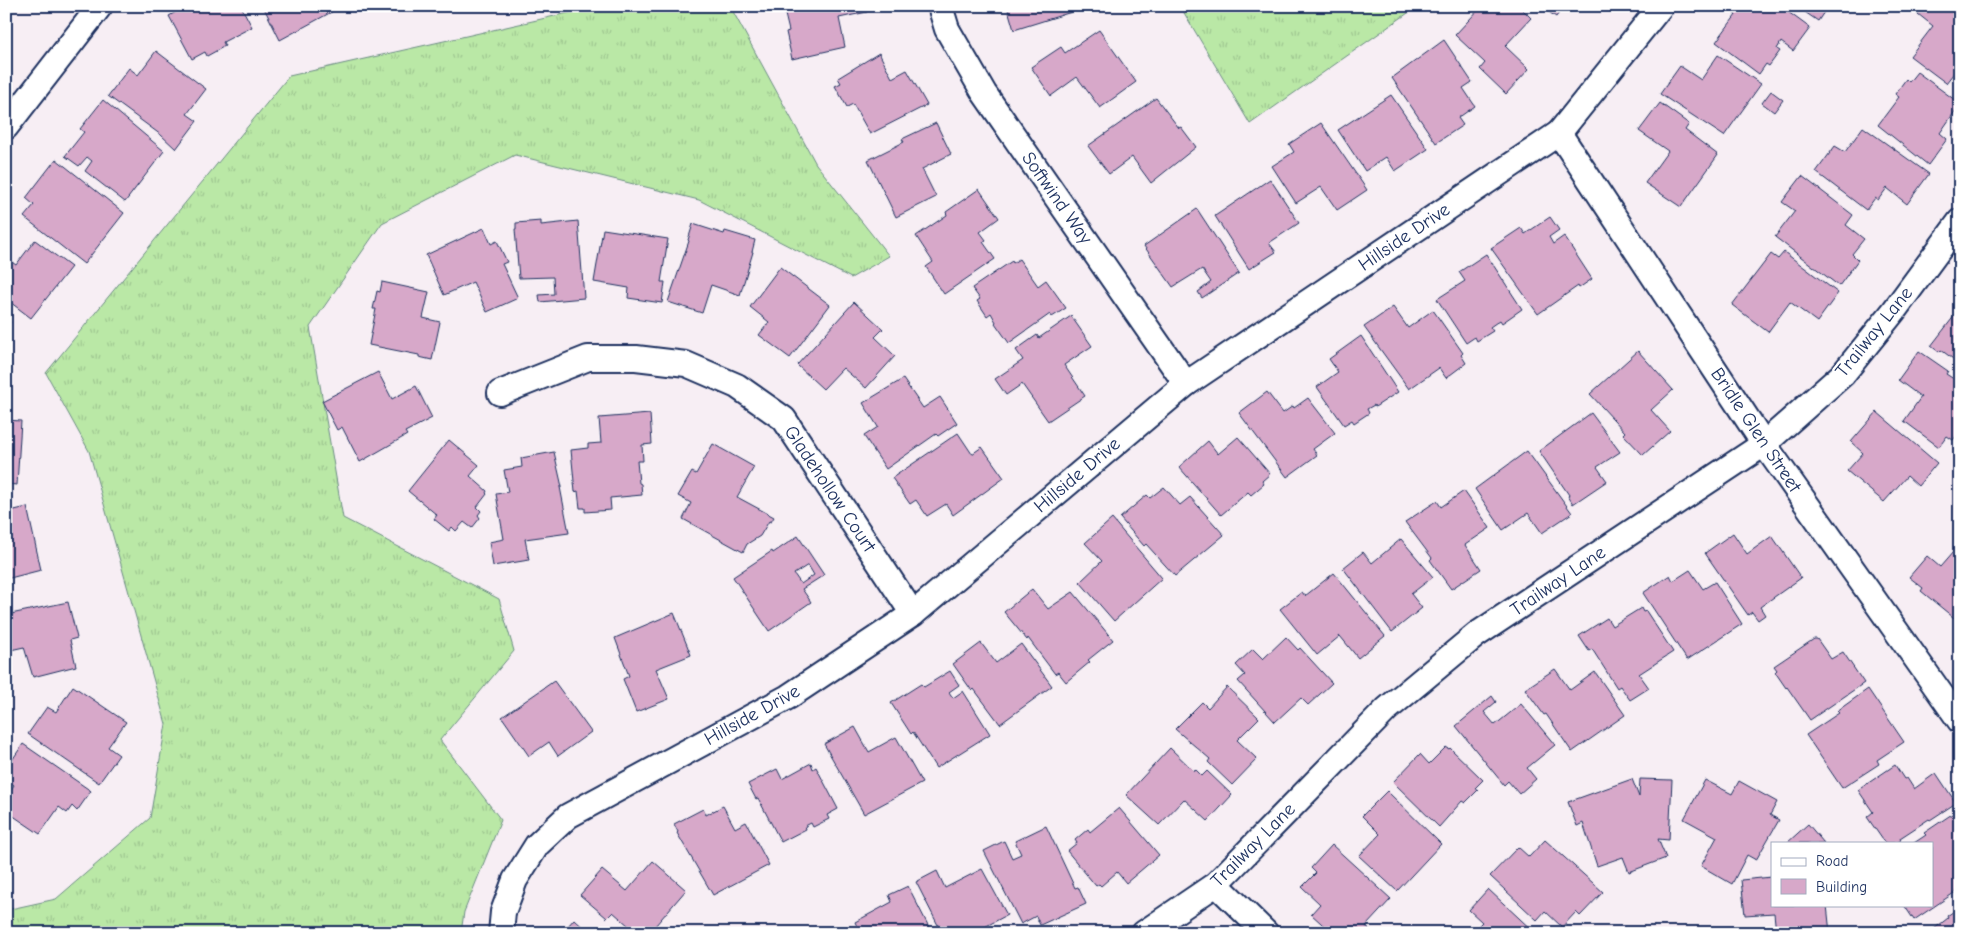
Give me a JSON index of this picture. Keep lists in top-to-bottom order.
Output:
{
  "streets": {
    "street": [
      "Softwind Way",
      "Hillside Drive",
      "Trailway Lane",
      "Bridle Glen Street",
      "Gladehollow Court"
    ]
  },
  "crossings": [
    ["Softwind Way", "Hillside Drive"],
    ["Hillside Drive", "Bridle Glen Street"],
    ["Hillside Drive", "Gladehollow Court"],
    ["Trailway Lane", "Bridle Glen Street"]
  ],
  "legend": ["Road", "Building"]
}
